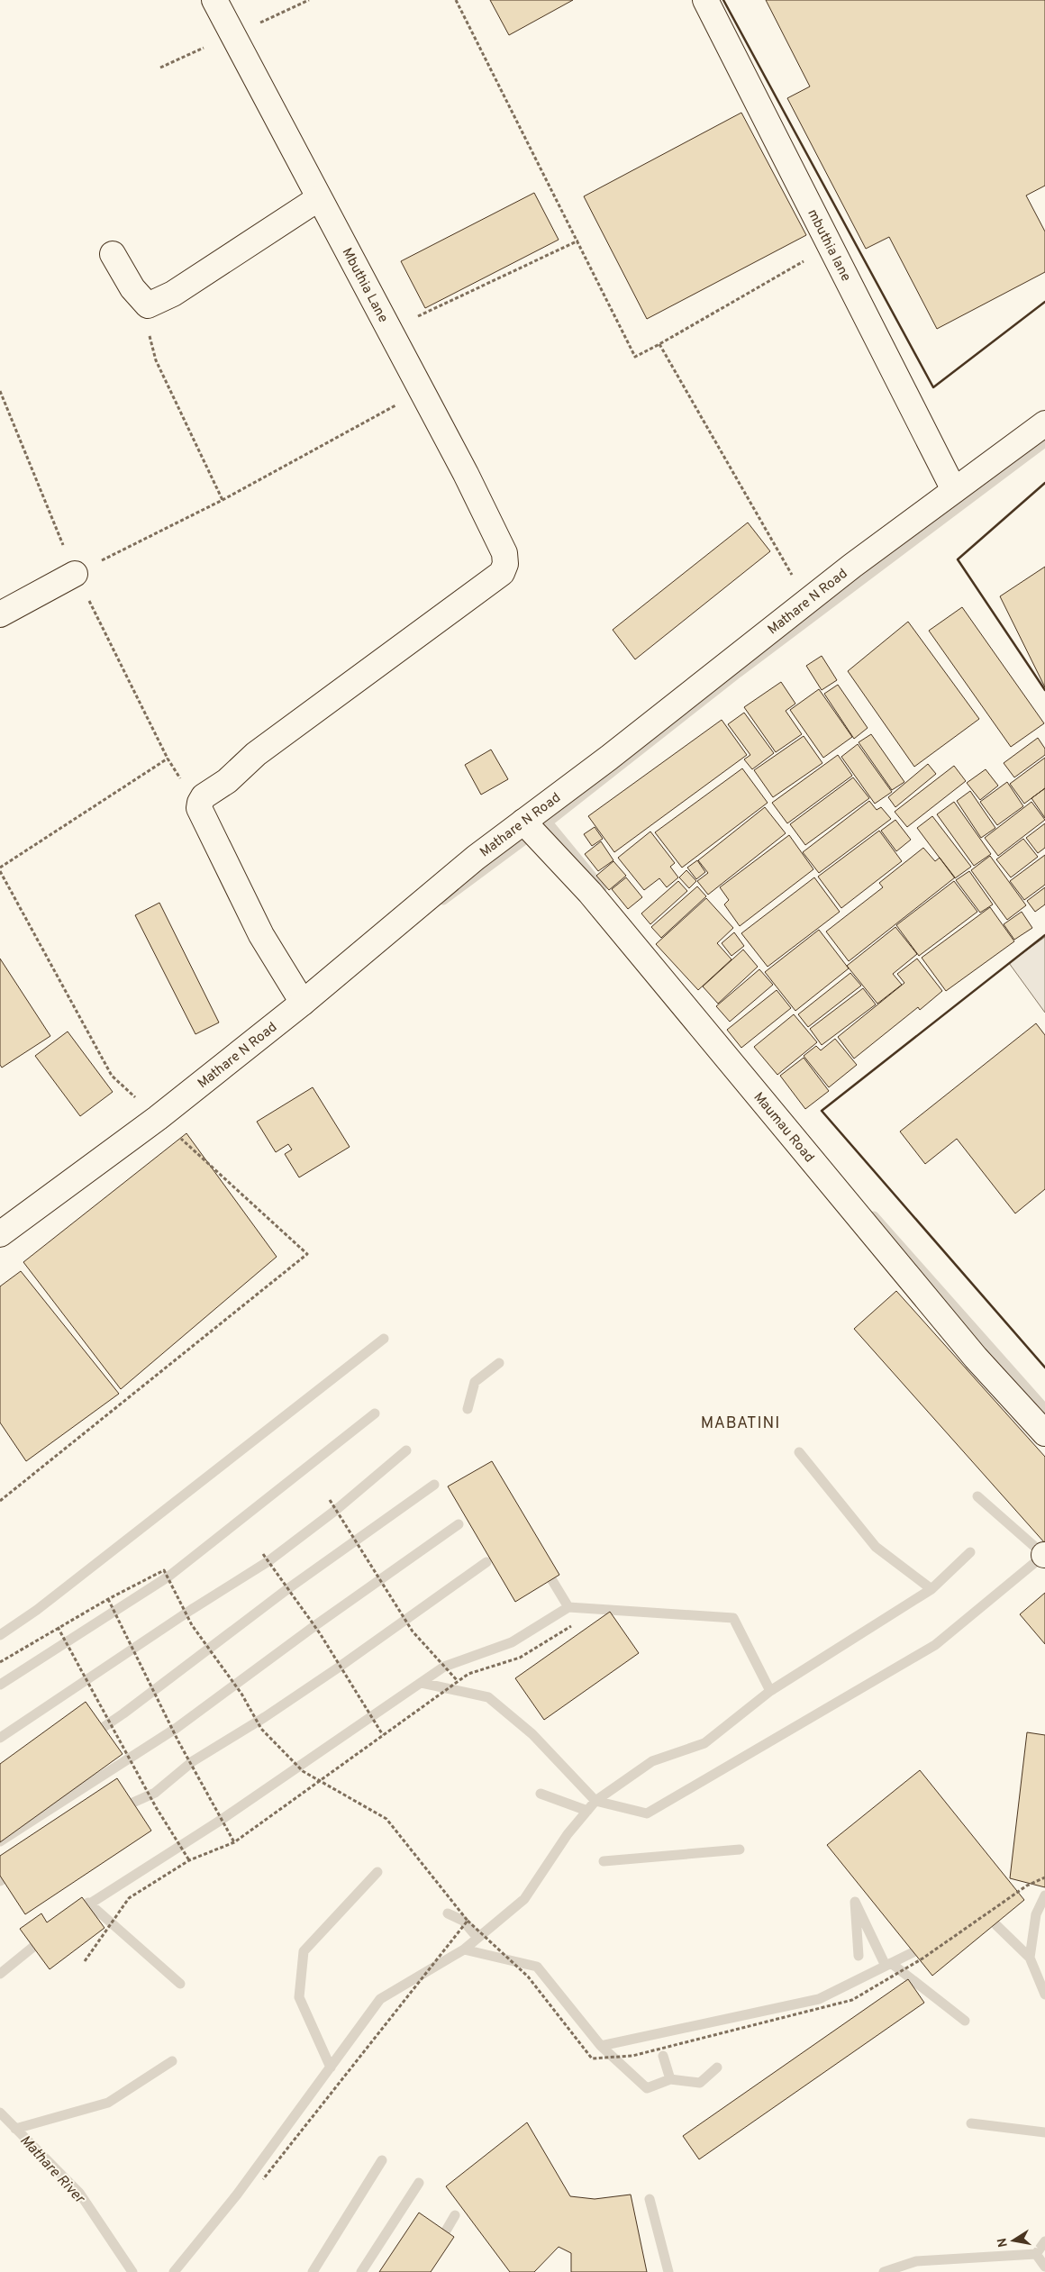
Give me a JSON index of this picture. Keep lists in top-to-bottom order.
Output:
{
  "streets": {
    "street": [
      "mbuthia lane",
      "Mbuthia Lane",
      "Mathare N Road",
      "Maumau Road"
    ]
  },
  "crossings": [
    ["mbuthia lane", "Mathare N Road"],
    ["Mathare N Road", "Maumau Road"]
  ],
  "districts": ["MABATINI"],
  "water": ["Mathare River"],
  "north": "left"
}
